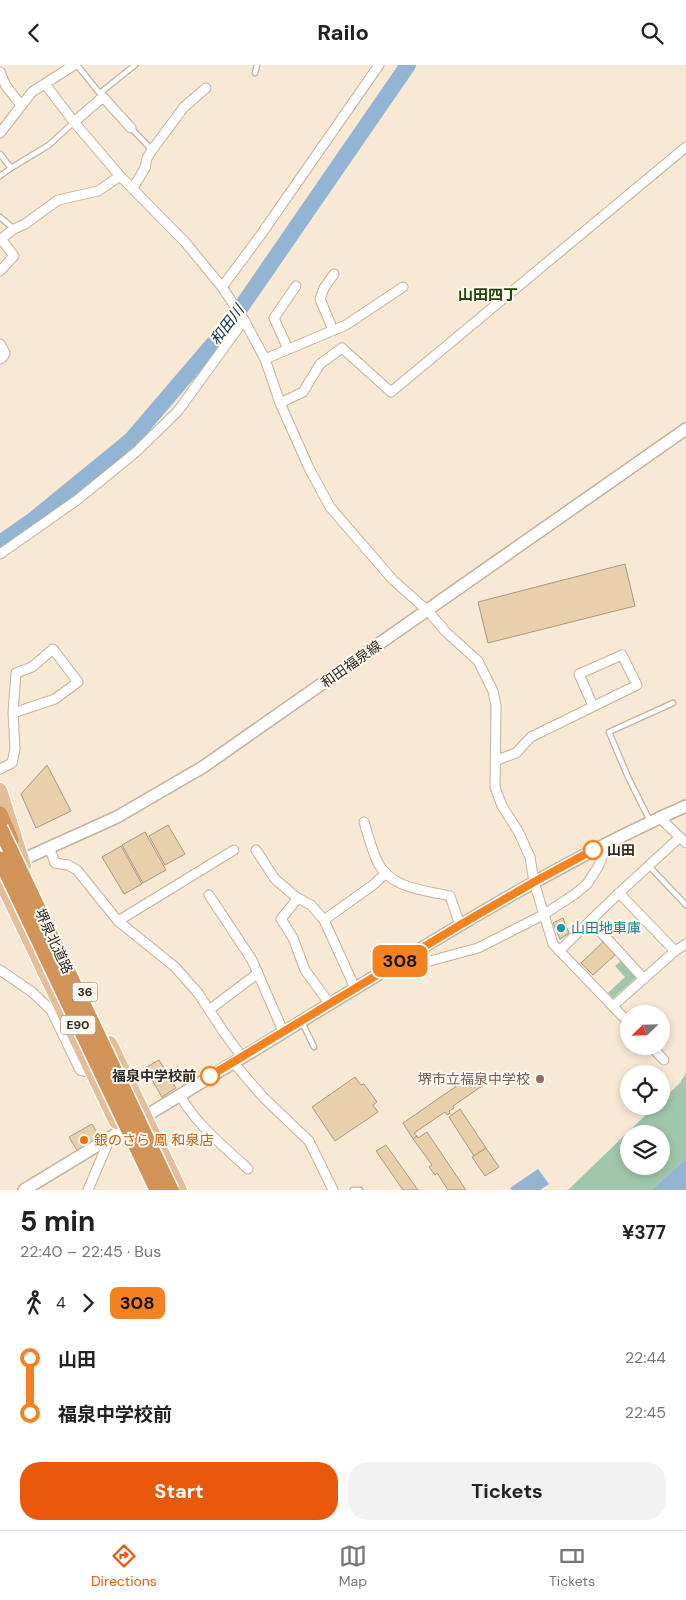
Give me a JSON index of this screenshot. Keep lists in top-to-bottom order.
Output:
{
  "streets": {
    "highway": ["堺泉北道路", "E90"],
    "main road": ["和田福泉線", "36"]
  },
  "crossings": [
    ["和田福泉線", "36"]
  ],
  "districts": ["山田四丁"],
  "water": ["和田川"],
  "places": [
    "山田",
    "山田地車庫",
    "福泉中学校前",
    "堺市立福泉中学校",
    "銀のさら 鳳 和泉店"
  ],
  "lines": ["bus line 308"],
  "north": "bottom left",
  "page": {
    "header": "Railo",
    "on_map": "308",
    "heading": ["5 min", "22:40 – 22:45 · Bus", "¥377"],
    "legs": ["4", "308"],
    "list": [
      {
        "name": "山田",
        "value": "22:44"
      },
      {
        "name": "福泉中学校前",
        "value": "22:45"
      }
    ],
    "buttons": ["Start", "Tickets"],
    "tabs": ["Directions", "Map", "Tickets"]
  }
}
